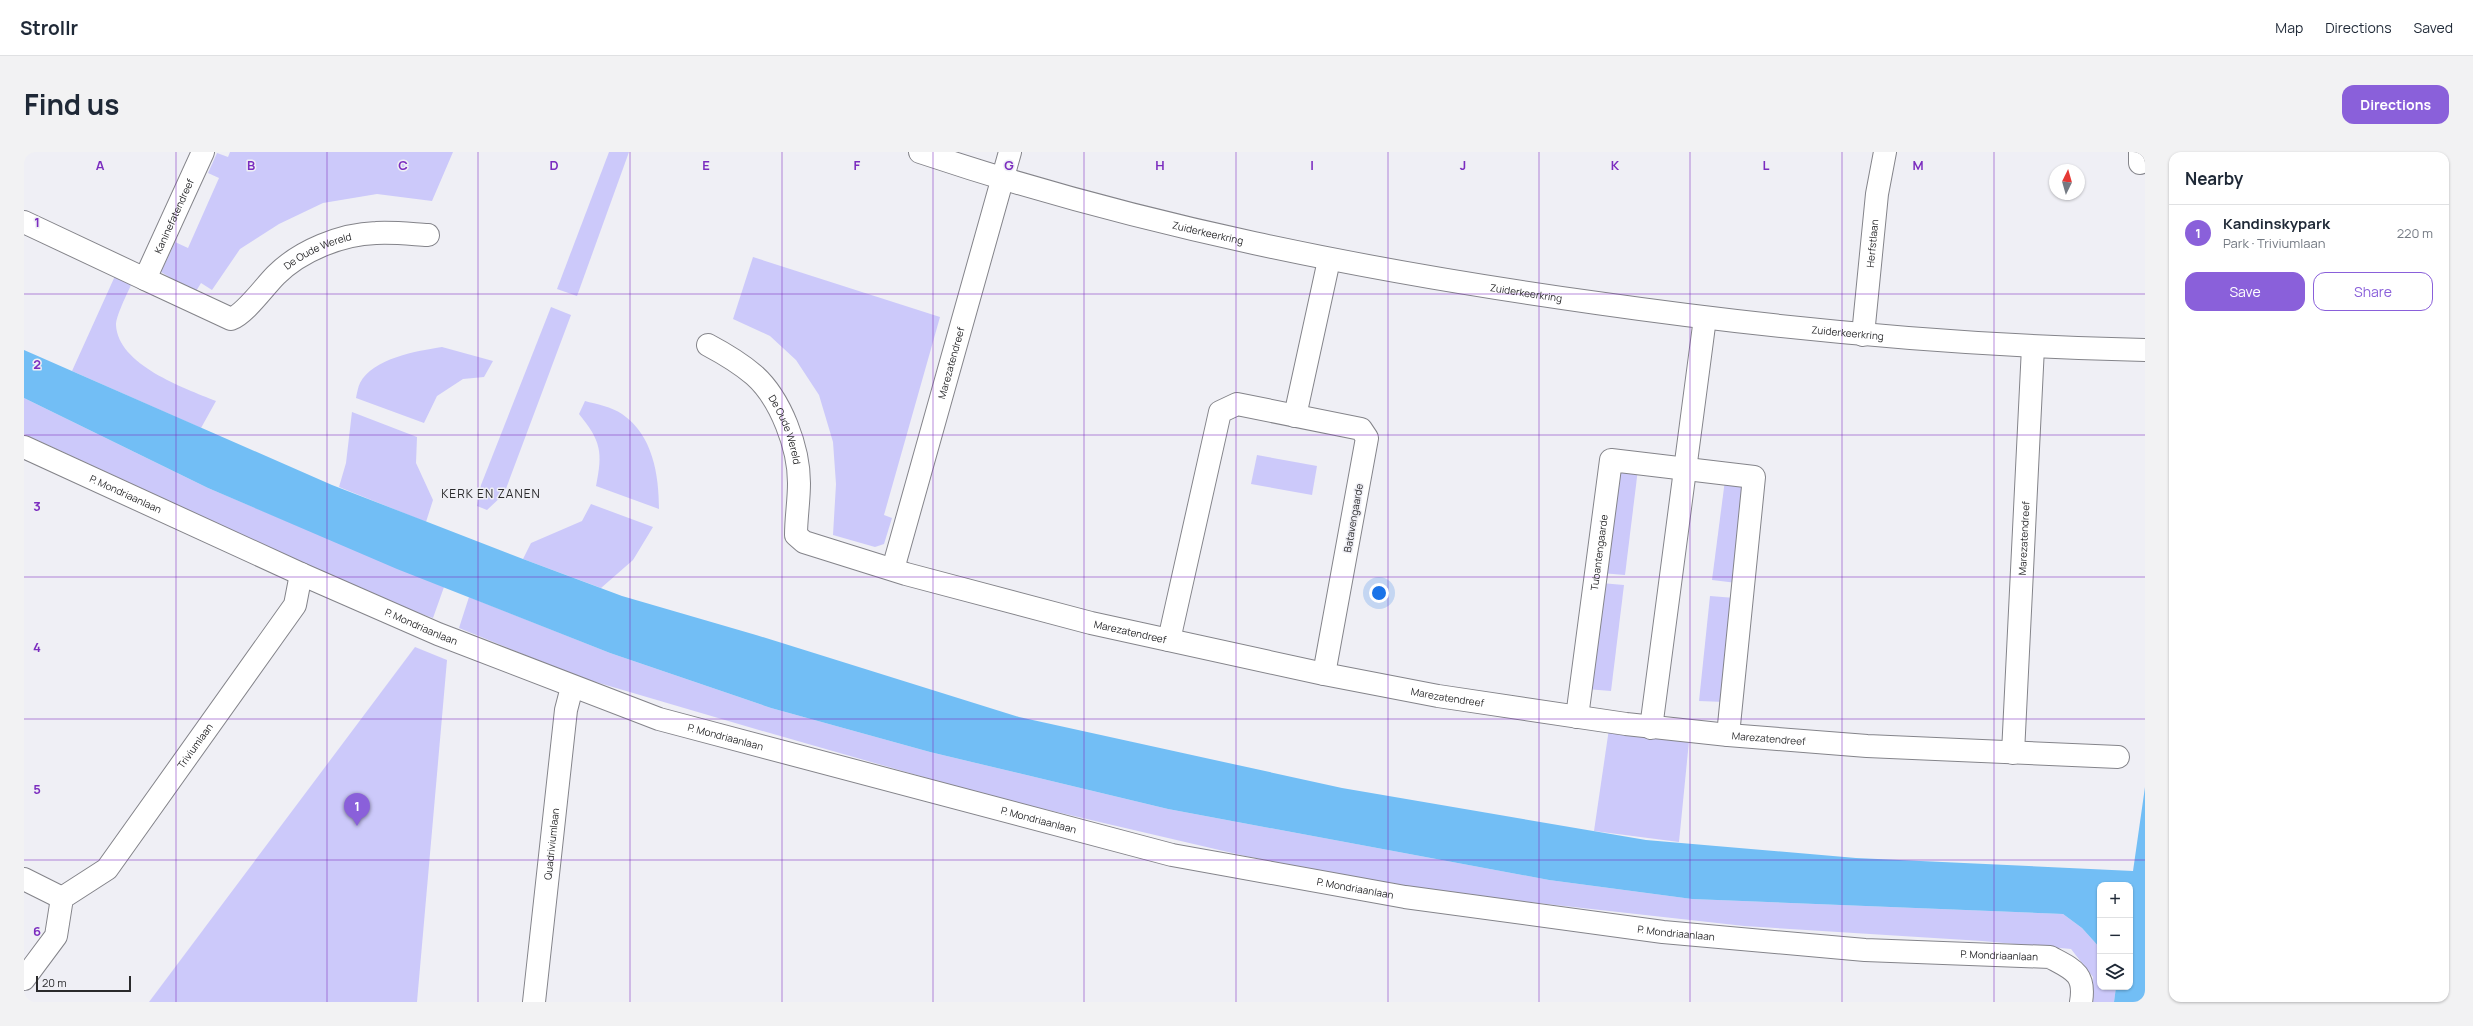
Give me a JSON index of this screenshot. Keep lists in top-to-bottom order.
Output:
{
  "streets": {
    "street": [
      "Kaninefatendreef",
      "Zuiderkeerkring",
      "Herfstlaan",
      "De Oude Wereld",
      "Marezatendreef",
      "P. Mondriaanlaan",
      "Batavengaarde",
      "Tubantengaarde",
      "Triviumlaan",
      "Quadriviumlaan"
    ]
  },
  "crossings": [
    ["Kaninefatendreef", "De Oude Wereld"],
    ["Zuiderkeerkring", "Herfstlaan"],
    ["Zuiderkeerkring", "Marezatendreef"],
    ["De Oude Wereld", "Marezatendreef"],
    ["Marezatendreef", "Batavengaarde"],
    ["Marezatendreef", "Tubantengaarde"],
    ["P. Mondriaanlaan", "Triviumlaan"],
    ["P. Mondriaanlaan", "Quadriviumlaan"]
  ],
  "districts": ["KERK EN ZANEN"],
  "scale_bar": "20 m",
  "north": "top",
  "page": {
    "header": "Strollr",
    "nav": ["Map", "Directions", "Saved"],
    "title": "Find us",
    "buttons": [
      "Directions",
      ["Save", "Share"]
    ],
    "heading": "Nearby",
    "list": [
      {
        "mark": "1",
        "name": "Kandinskypark",
        "note": "Park · Triviumlaan",
        "value": "220 m"
      }
    ],
    "pins": "1",
    "map_buttons": ["+", "−"],
    "scale": "20 m"
  },
  "grid": {
    "columns": [
      "A",
      "B",
      "C",
      "D",
      "E",
      "F",
      "G",
      "H",
      "I",
      "J",
      "K",
      "L",
      "M"
    ],
    "rows": [
      "1",
      "2",
      "3",
      "4",
      "5",
      "6"
    ]
  }
}
